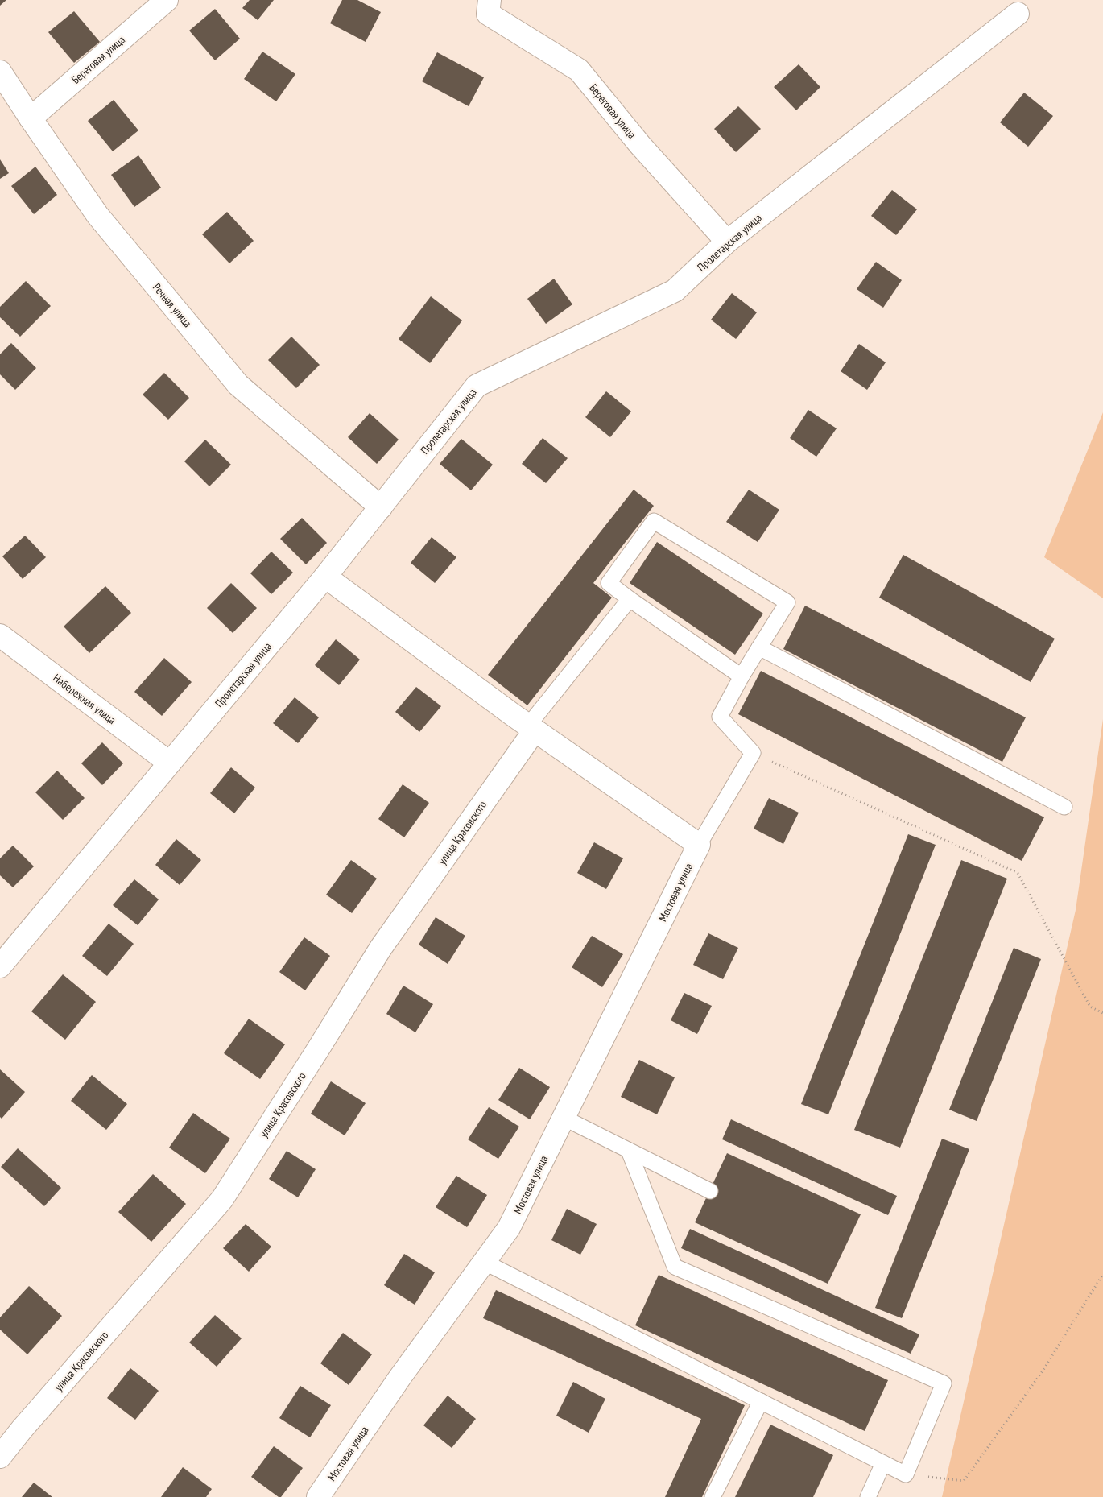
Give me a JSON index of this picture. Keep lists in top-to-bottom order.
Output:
{
  "streets": {
    "street": [
      "Береговая улица",
      "Пролетарская улица",
      "Речная улица",
      "Набережная улица",
      "улица Красовского",
      "Мостовая улица"
    ]
  },
  "crossings": [
    ["Береговая улица", "Пролетарская улица"],
    ["Береговая улица", "Речная улица"],
    ["Пролетарская улица", "Речная улица"],
    ["Пролетарская улица", "Набережная улица"]
  ]
}
